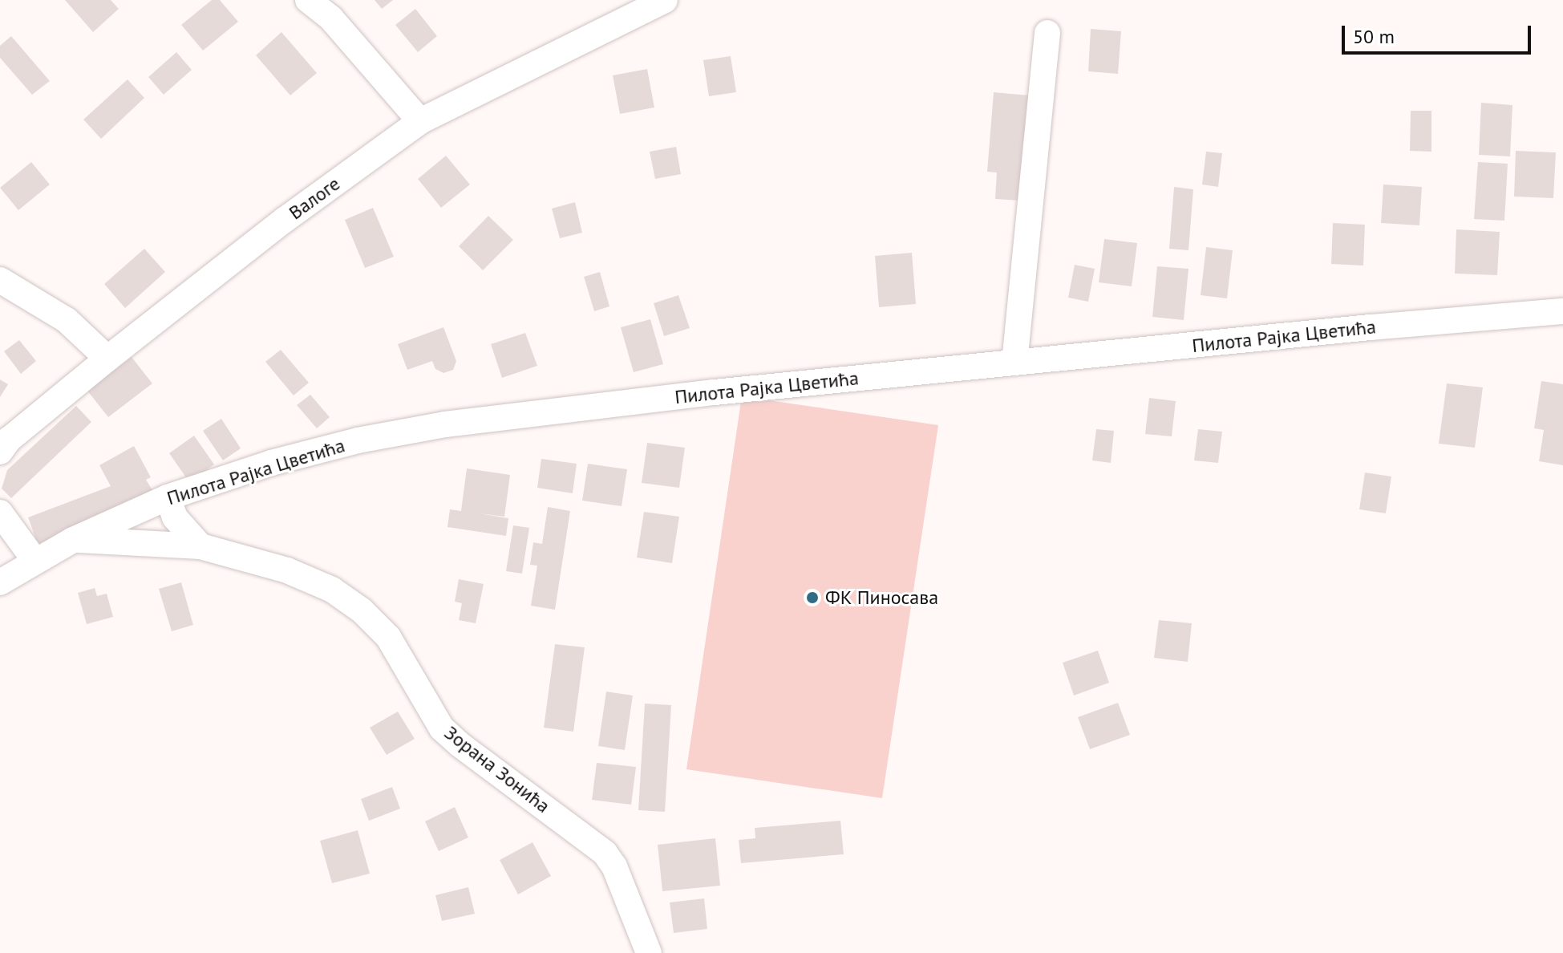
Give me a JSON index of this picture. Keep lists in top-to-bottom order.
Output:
{
  "streets": {
    "street": ["Валоге", "Пилота Рајка Цветића", "Зорана Зонића"]
  },
  "crossings": [
    ["Пилота Рајка Цветића", "Зорана Зонића"]
  ],
  "places": ["ФК Пиносава"],
  "scale_bar": "50 m"
}
